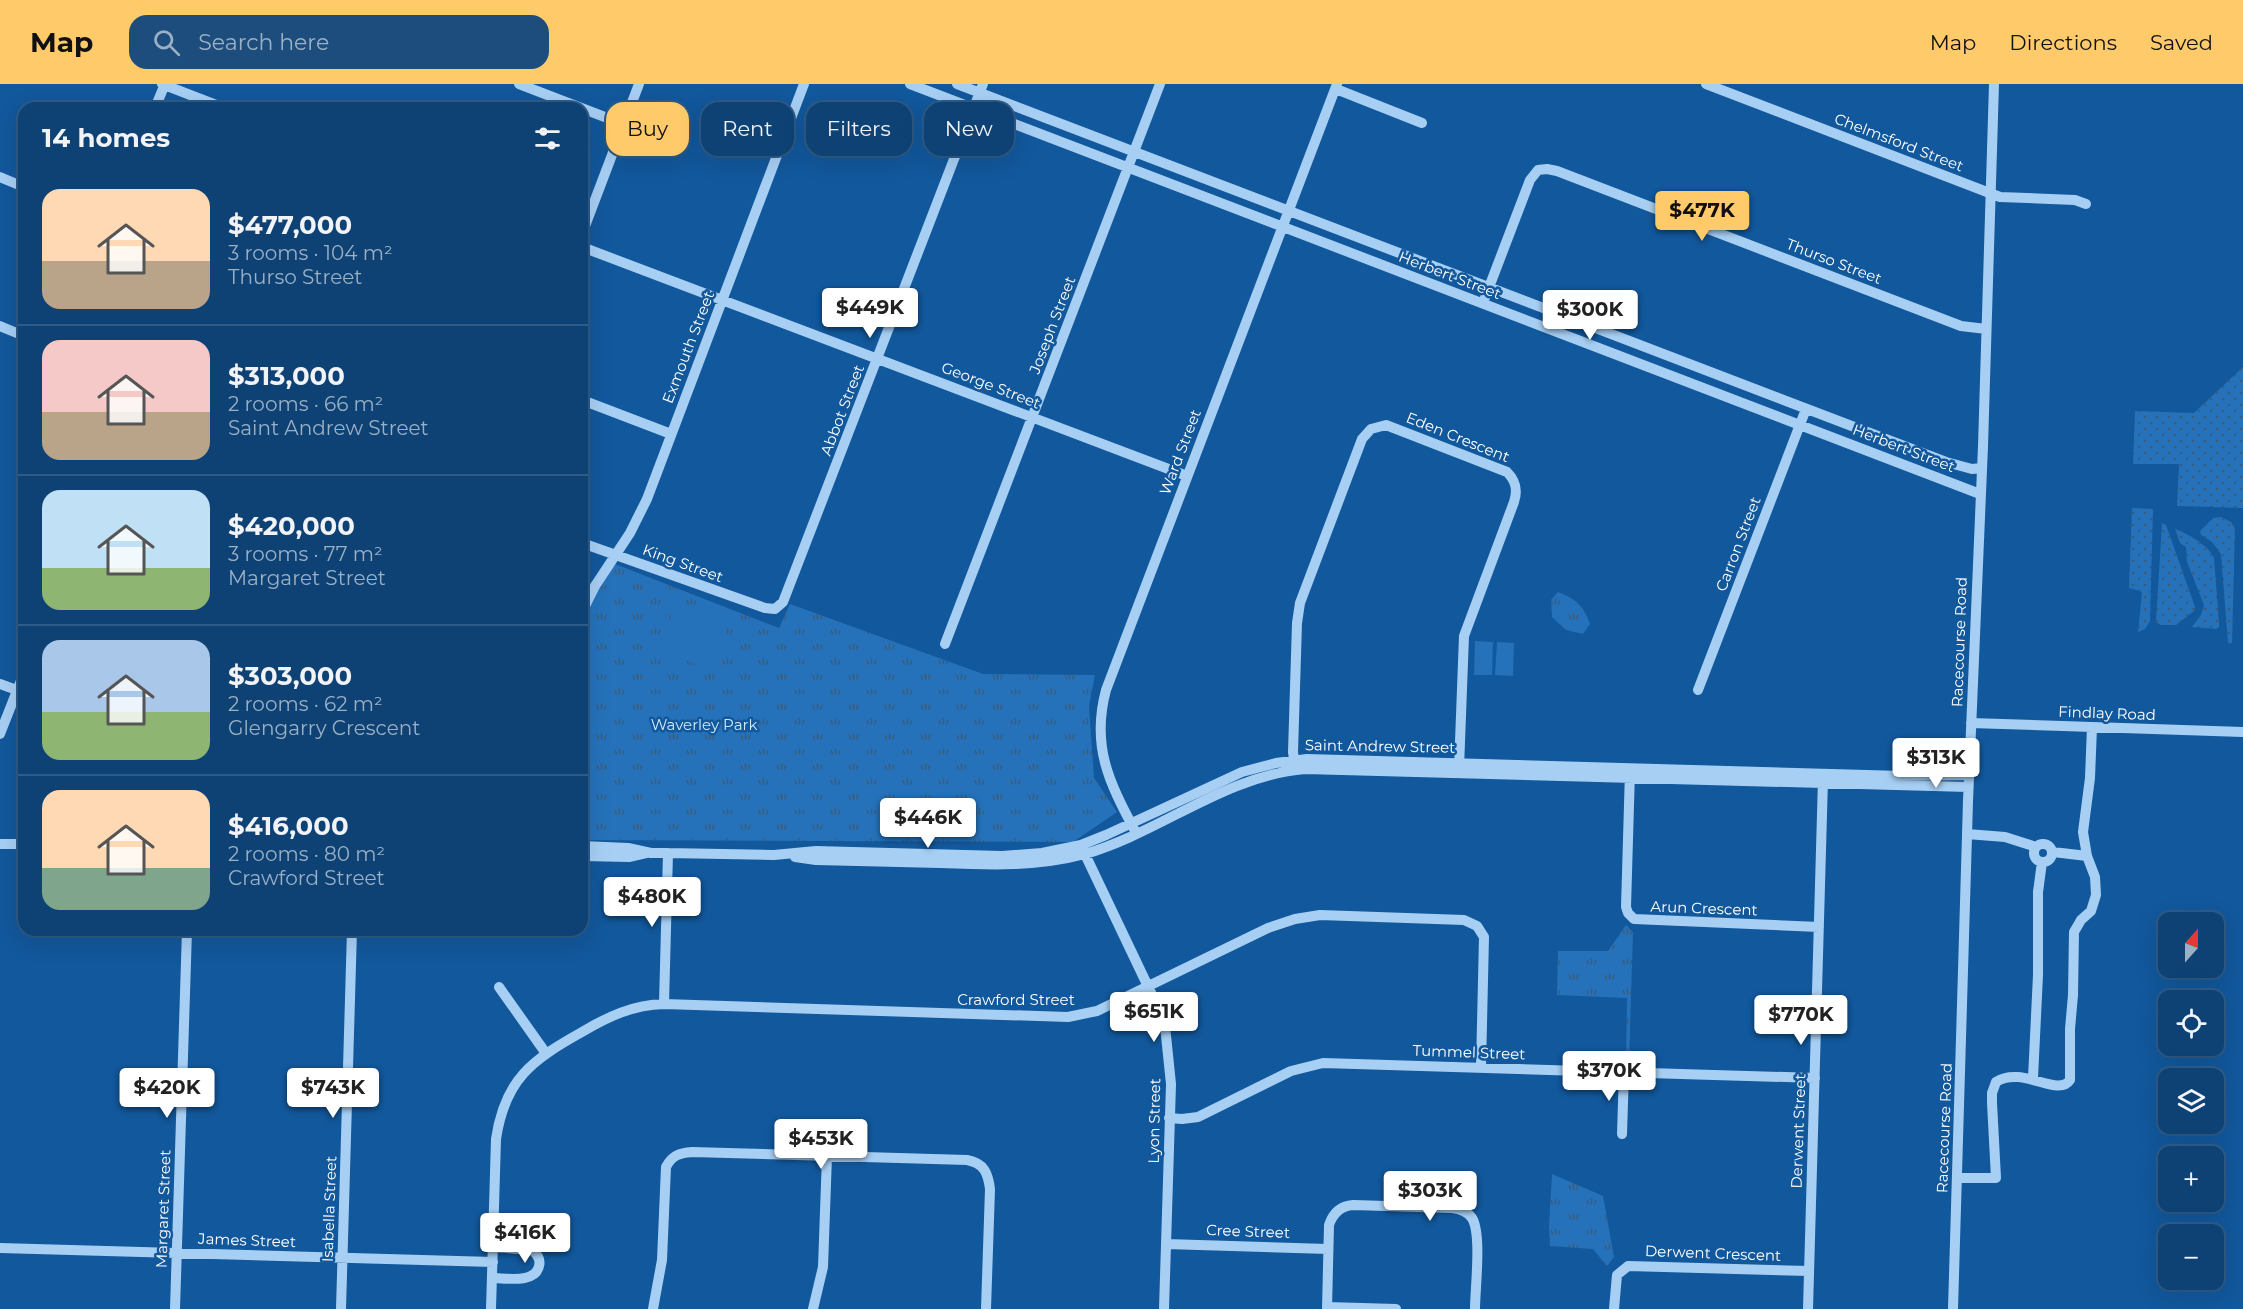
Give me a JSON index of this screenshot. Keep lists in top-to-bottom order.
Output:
{
  "streets": {
    "street": [
      "Chelmsford Street",
      "Thurso Street",
      "Herbert Street",
      "Joseph Street",
      "Exmouth Street",
      "George Street",
      "Abbot Street",
      "Eden Crescent",
      "Ward Street",
      "Carron Street",
      "King Street",
      "Racecourse Road",
      "Findlay Road",
      "Saint Andrew Street",
      "Arun Crescent",
      "Crawford Street",
      "Tummel Street",
      "Lyon Street",
      "Derwent Street",
      "Margaret Street",
      "Isabella Street",
      "Cree Street",
      "James Street",
      "Derwent Crescent"
    ]
  },
  "crossings": [
    ["Chelmsford Street", "Racecourse Road"],
    ["Thurso Street", "Herbert Street"],
    ["Thurso Street", "Racecourse Road"],
    ["Herbert Street", "Joseph Street"],
    ["Herbert Street", "Ward Street"],
    ["Herbert Street", "Carron Street"],
    ["Herbert Street", "Racecourse Road"],
    ["Joseph Street", "George Street"],
    ["Exmouth Street", "George Street"],
    ["Exmouth Street", "King Street"],
    ["George Street", "Abbot Street"],
    ["George Street", "Ward Street"],
    ["Abbot Street", "King Street"],
    ["Eden Crescent", "Saint Andrew Street"],
    ["Ward Street", "Saint Andrew Street"],
    ["Racecourse Road", "Findlay Road"],
    ["Racecourse Road", "Saint Andrew Street"],
    ["Saint Andrew Street", "Arun Crescent"],
    ["Saint Andrew Street", "Lyon Street"],
    ["Saint Andrew Street", "Derwent Street"],
    ["Arun Crescent", "Derwent Street"],
    ["Crawford Street", "Tummel Street"],
    ["Crawford Street", "Lyon Street"],
    ["Crawford Street", "James Street"],
    ["Tummel Street", "Lyon Street"],
    ["Tummel Street", "Derwent Street"],
    ["Lyon Street", "Cree Street"],
    ["Derwent Street", "Derwent Crescent"],
    ["Margaret Street", "James Street"],
    ["Isabella Street", "James Street"]
  ],
  "parks": ["Waverley Park"],
  "north": "top",
  "page": {
    "header": "Map",
    "search": "Search here",
    "nav": ["Map", "Directions", "Saved"],
    "chip": [
      "Buy",
      "Rent",
      "Filters",
      "New"
    ],
    "heading": "14 homes",
    "list": [
      {
        "name": "$477,000",
        "note": "3 rooms · 104 m² · Thurso Street"
      },
      {
        "name": "$313,000",
        "note": "2 rooms · 66 m² · Saint Andrew Street"
      },
      {
        "name": "$420,000",
        "note": "3 rooms · 77 m² · Margaret Street"
      },
      {
        "name": "$303,000",
        "note": "2 rooms · 62 m² · Glengarry Crescent"
      },
      {
        "name": "$416,000",
        "note": "2 rooms · 80 m² · Crawford Street"
      }
    ],
    "price": [
      "$477K",
      "$449K",
      "$300K",
      "$313K",
      "$446K",
      "$480K",
      "$651K",
      "$770K",
      "$370K",
      "$420K",
      "$743K",
      "$453K",
      "$303K",
      "$416K"
    ],
    "map_buttons": ["+", "−"]
  }
}
